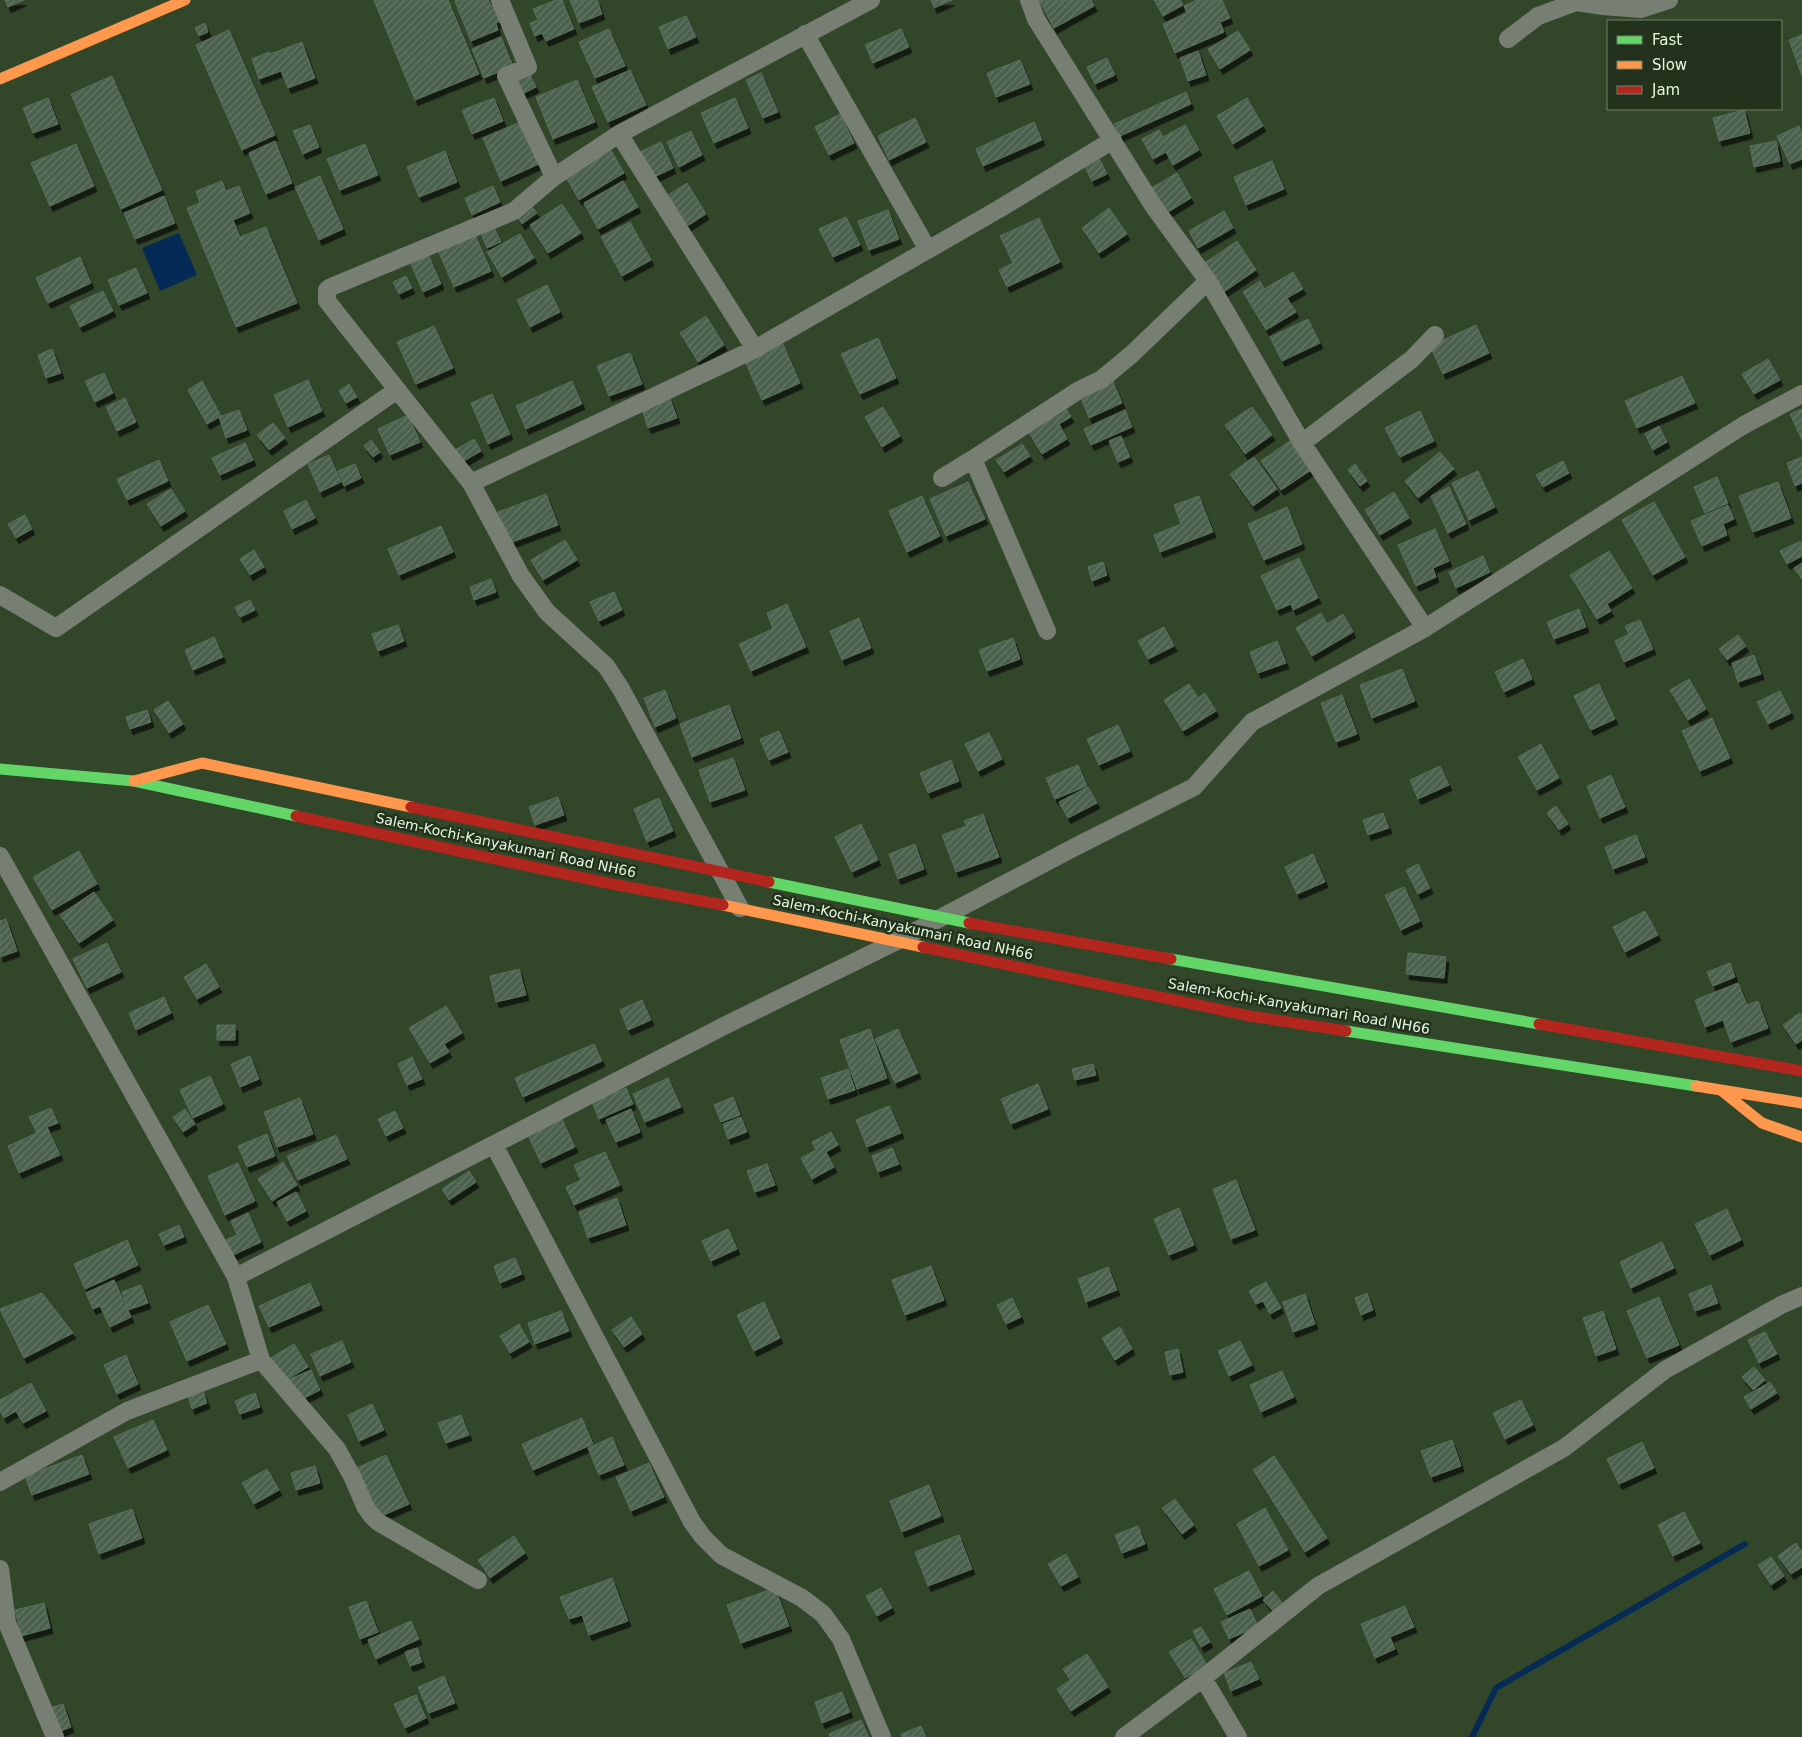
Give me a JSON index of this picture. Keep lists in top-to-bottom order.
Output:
{
  "streets": {
    "main road": ["Salem-Kochi-Kanyakumari Road NH66"]
  },
  "legend": ["Fast", "Slow", "Jam"]
}
